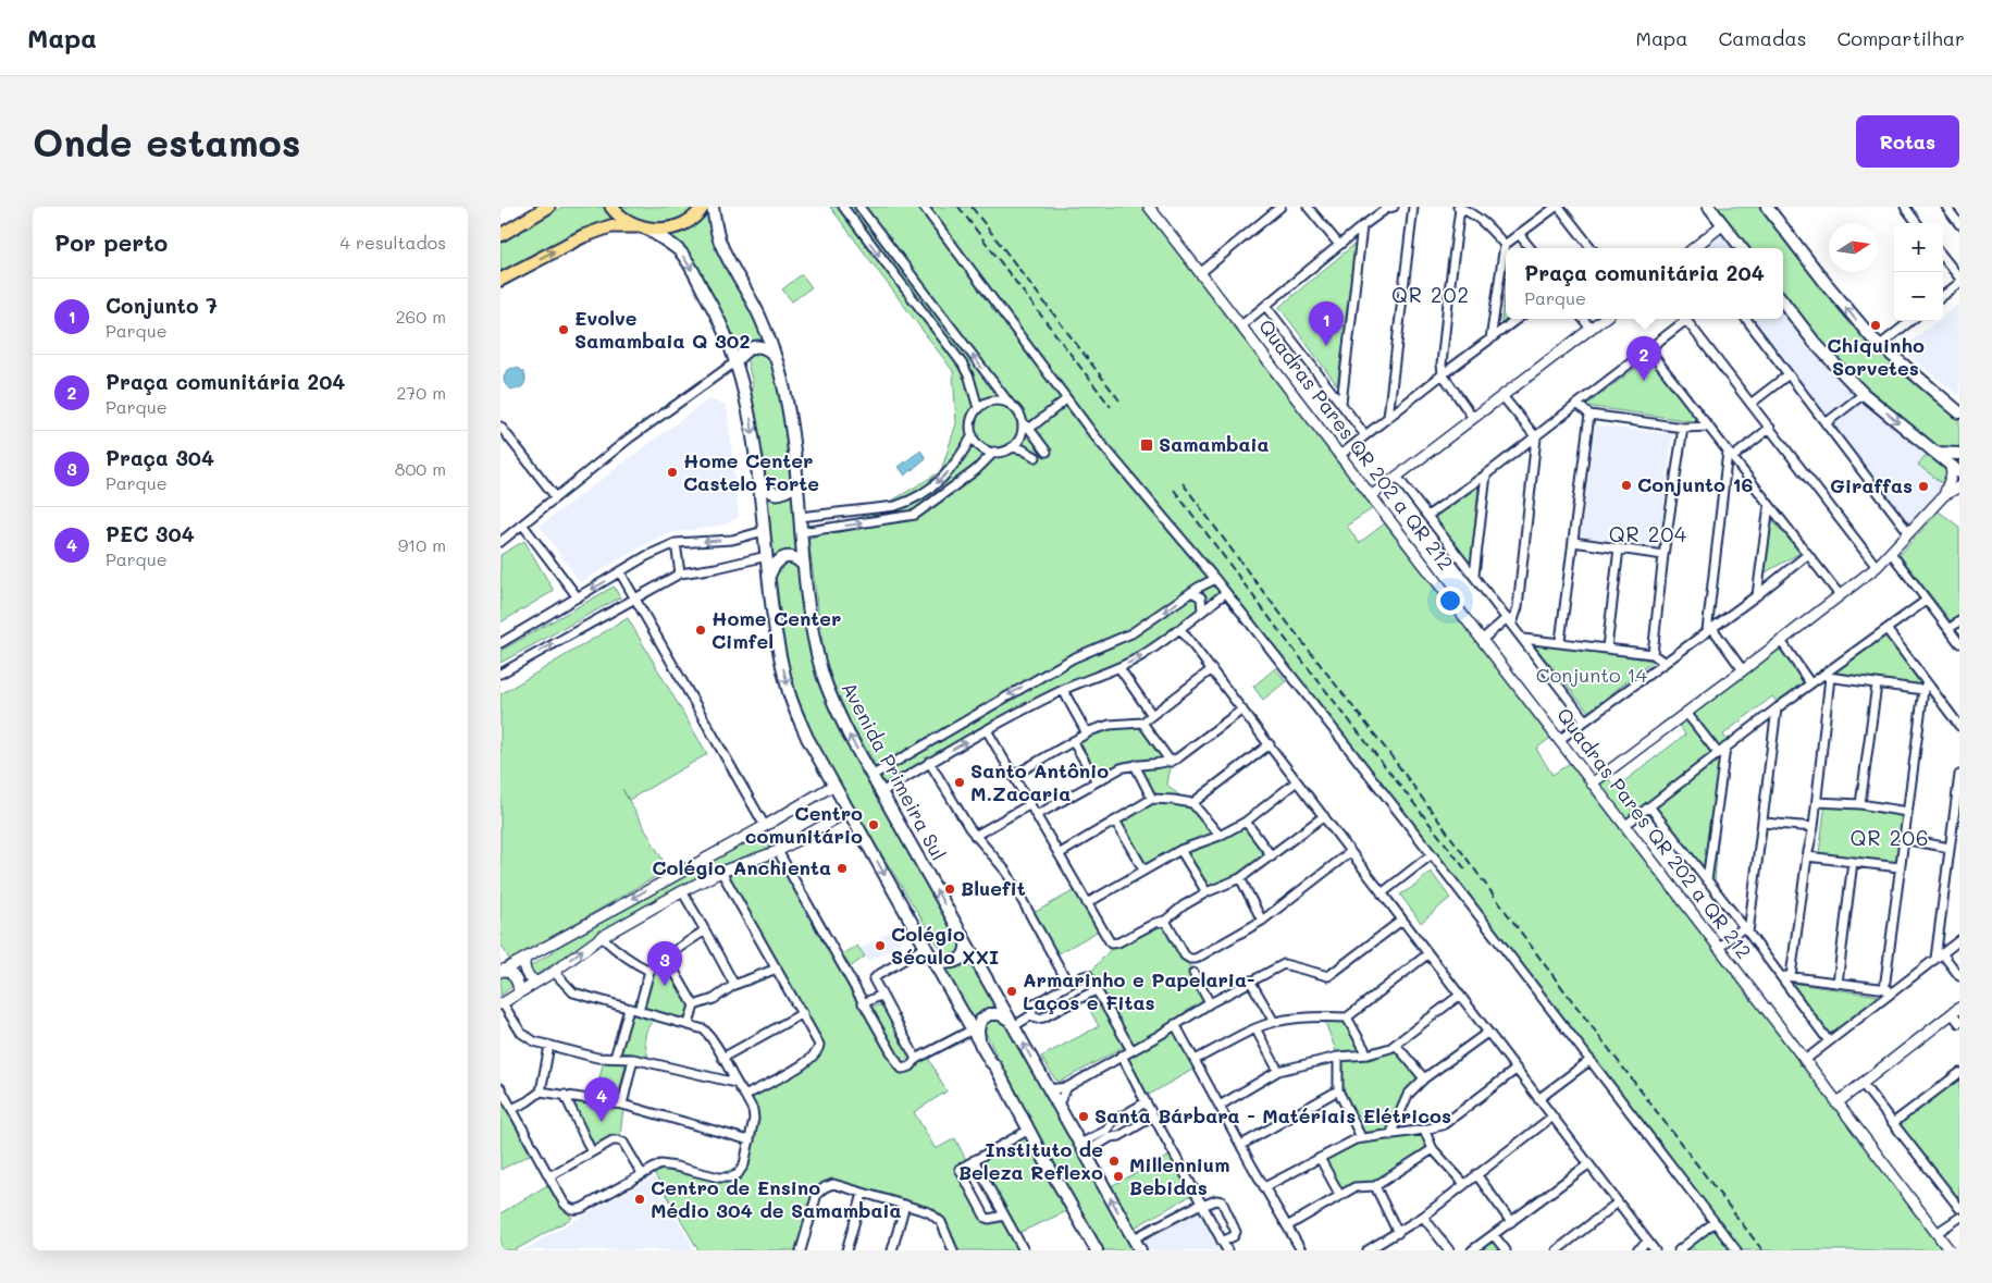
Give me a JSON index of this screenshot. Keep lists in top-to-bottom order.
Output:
{
  "streets": {
    "main road": ["Avenida Primeira Sul"],
    "street": ["Quadras Pares QR 202 a QR 212"]
  },
  "districts": ["QR 202", "QR 204", "QR 206"],
  "parks": ["Conjunto 14"],
  "places": {
    "other": [
      "Chiquinho Sorvetes",
      "Evolve Samambaia Q 302",
      "Home Center Castelo Forte",
      "Conjunto 16",
      "Giraffas",
      "Home Center Cimfel",
      "Santo Antônio M.Zacaria",
      "Centro comunitário",
      "Colégio Anchienta",
      "Bluefit",
      "Colégio Século XXI",
      "Armarinho e Papelaria- Laços e Fitas",
      "Santa Bárbara - Matériais Elétricos",
      "Instituto de Beleza Reflexo",
      "Millennium Bebidas",
      "Centro de Ensino Médio 304 de Samambaia"
    ],
    "transit": ["Samambaia"]
  },
  "north": "right",
  "page": {
    "header": "Mapa",
    "nav": ["Mapa", "Camadas", "Compartilhar"],
    "buttons": "Rotas",
    "title": "Onde estamos",
    "heading": ["Por perto", "4 resultados"],
    "map_buttons": ["+", "−"],
    "popup": ["Praça comunitária 204", "Parque"],
    "list": [
      {
        "mark": "1",
        "name": "Conjunto 7",
        "note": "Parque",
        "value": "260 m"
      },
      {
        "mark": "2",
        "name": "Praça comunitária 204",
        "note": "Parque",
        "value": "270 m"
      },
      {
        "mark": "3",
        "name": "Praça 304",
        "note": "Parque",
        "value": "800 m"
      },
      {
        "mark": "4",
        "name": "PEC 304",
        "note": "Parque",
        "value": "910 m"
      }
    ],
    "pins": [
      "1",
      "2",
      "3",
      "4"
    ]
  }
}
